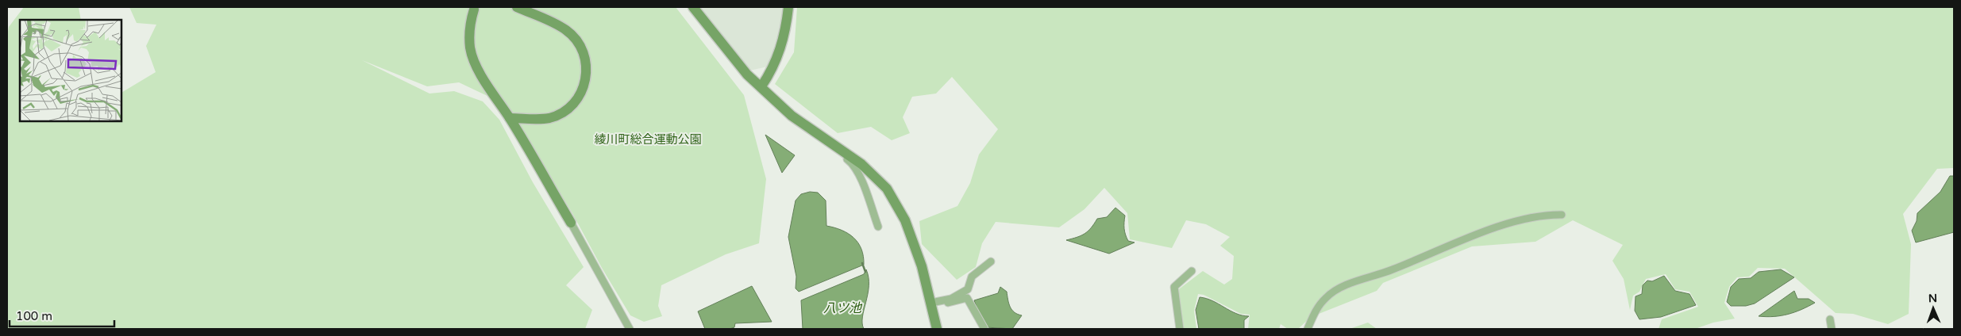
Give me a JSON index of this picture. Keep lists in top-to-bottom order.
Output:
{
  "water": ["八ツ池"],
  "parks": ["綾川町総合運動公園"],
  "scale_bar": "100 m",
  "north": "top"
}
